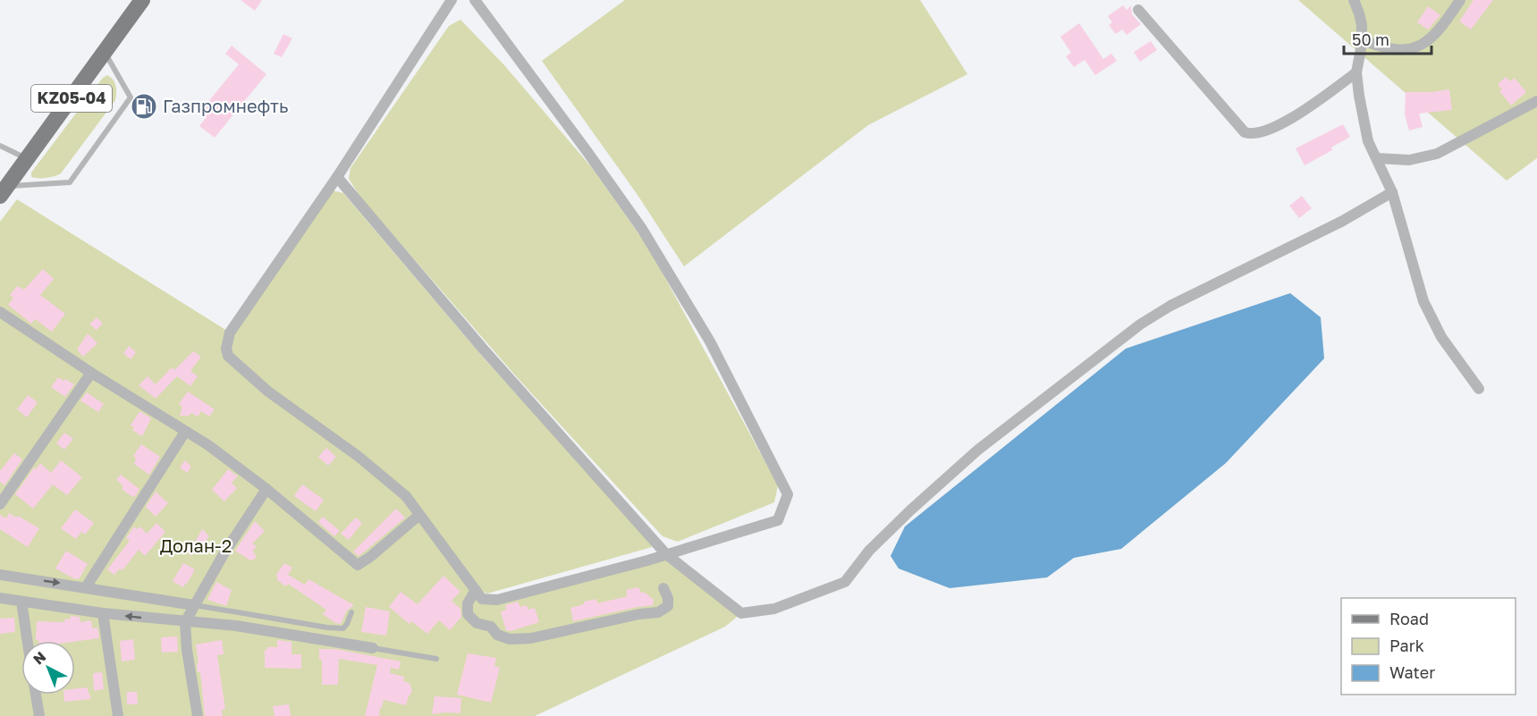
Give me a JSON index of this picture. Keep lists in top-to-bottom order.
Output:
{
  "streets": {
    "main road": ["KZ05-04"]
  },
  "parks": ["Долан-2"],
  "places": {
    "fuel station": ["Газпромнефть"]
  },
  "legend": ["Road", "Park", "Water"],
  "scale_bar": "50 m",
  "north": "top left"
}
